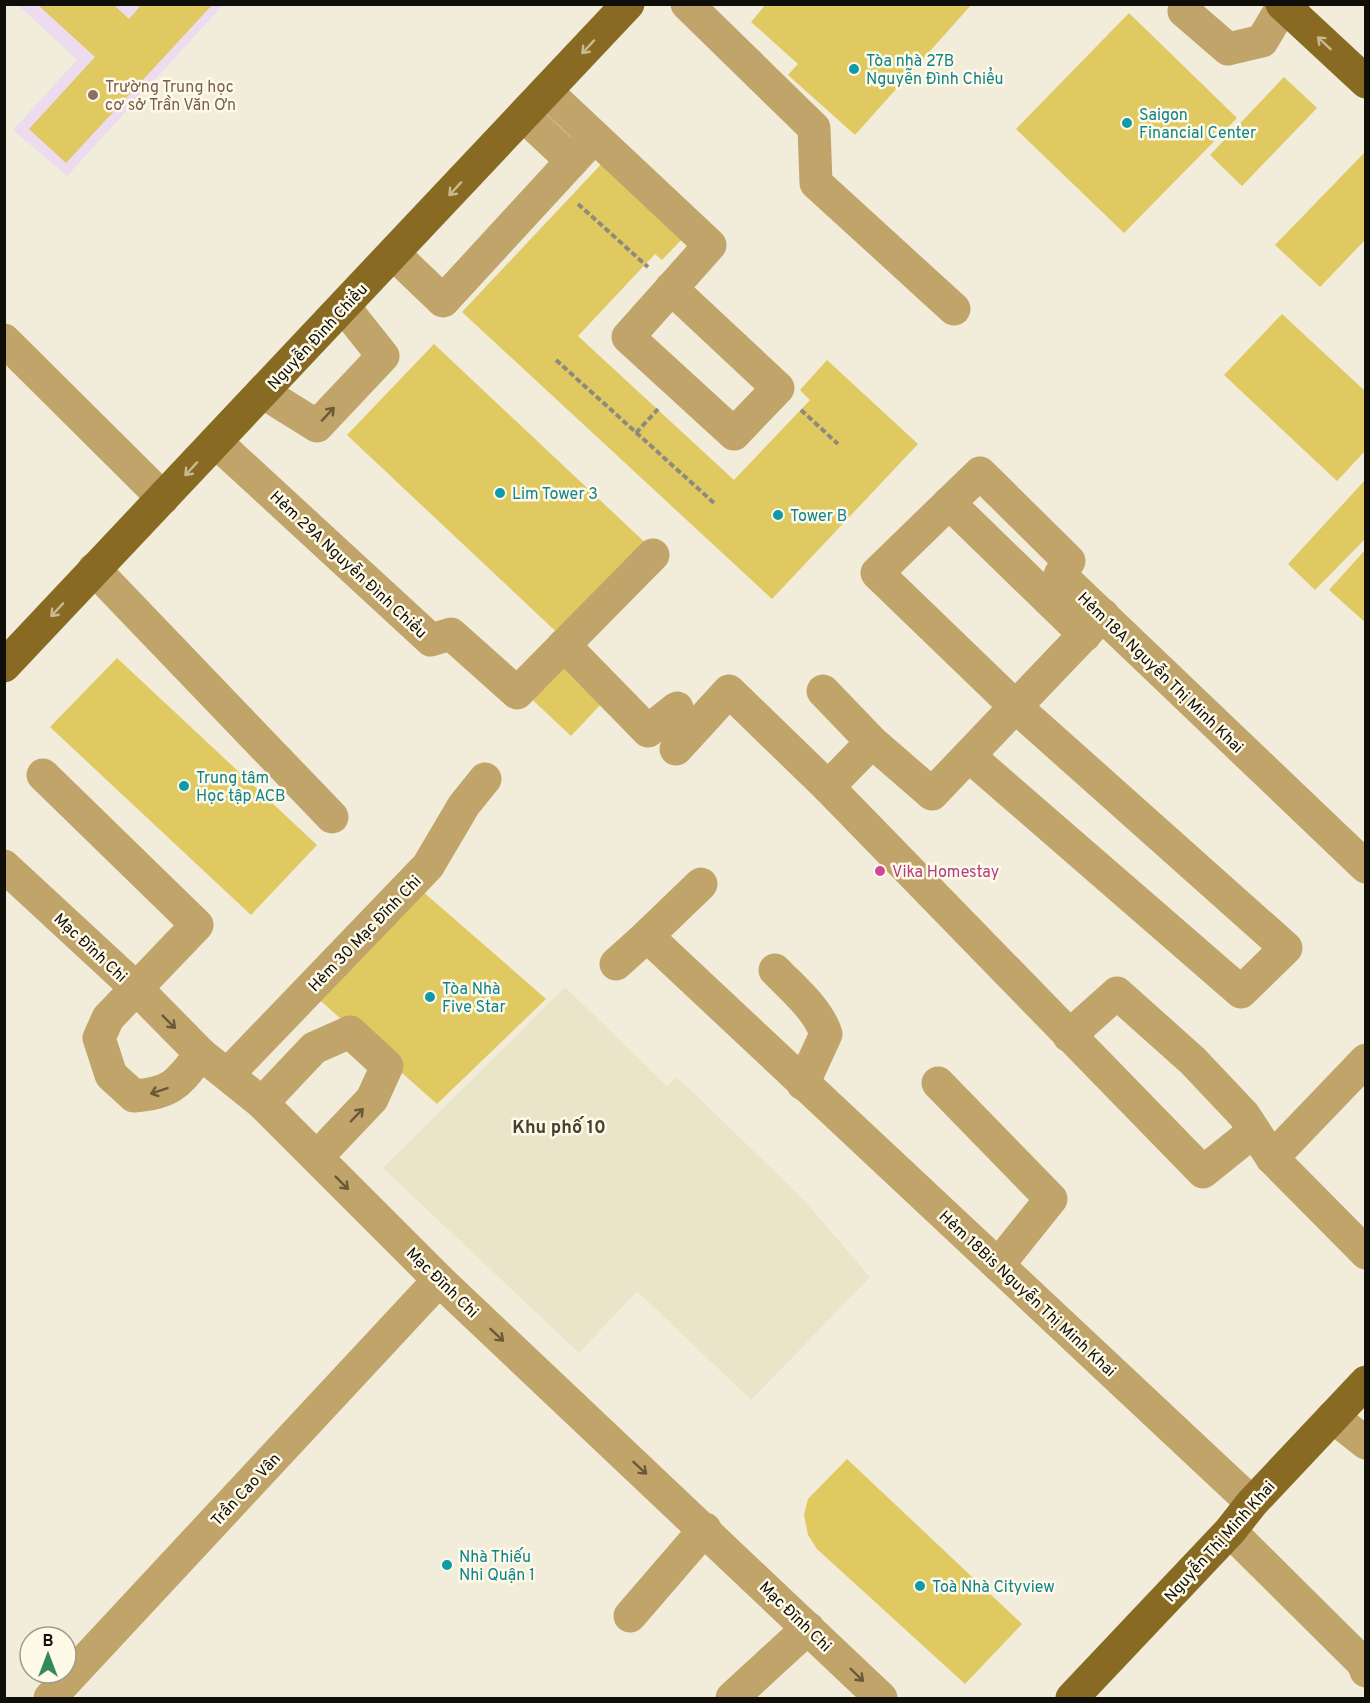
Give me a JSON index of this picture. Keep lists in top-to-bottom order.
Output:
{
  "streets": {
    "main road": ["Nguyễn Đình Chiểu", "Nguyễn Thị Minh Khai"],
    "street": [
      "Hẻm 29A Nguyễn Đình Chiểu",
      "Hẻm 18A Nguyễn Thị Minh Khai",
      "Hẻm 30 Mạc Đĩnh Chi",
      "Mạc Đĩnh Chi",
      "Hẻm 18Bis Nguyễn Thị Minh Khai",
      "Trần Cao Vân"
    ]
  },
  "crossings": [
    ["Nguyễn Đình Chiểu", "Hẻm 29A Nguyễn Đình Chiểu"],
    ["Hẻm 30 Mạc Đĩnh Chi", "Mạc Đĩnh Chi"],
    ["Mạc Đĩnh Chi", "Trần Cao Vân"],
    ["Hẻm 18Bis Nguyễn Thị Minh Khai", "Nguyễn Thị Minh Khai"]
  ],
  "one_way": ["Nguyễn Đình Chiểu", "Mạc Đĩnh Chi"],
  "districts": ["Khu phố 10"],
  "places": [
    "Tòa nhà 27B Nguyễn Đình Chiểu",
    "Trường Trung học cơ sở Trần Văn Ơn",
    "Saigon Financial Center",
    "Lim Tower 3",
    "Tower B",
    "Trung tâm Học tập ACB",
    "Vika Homestay",
    "Tòa Nhà Five Star",
    "Nhà Thiếu Nhi Quận 1",
    "Toà Nhà Cityview"
  ],
  "north": "top"
}
